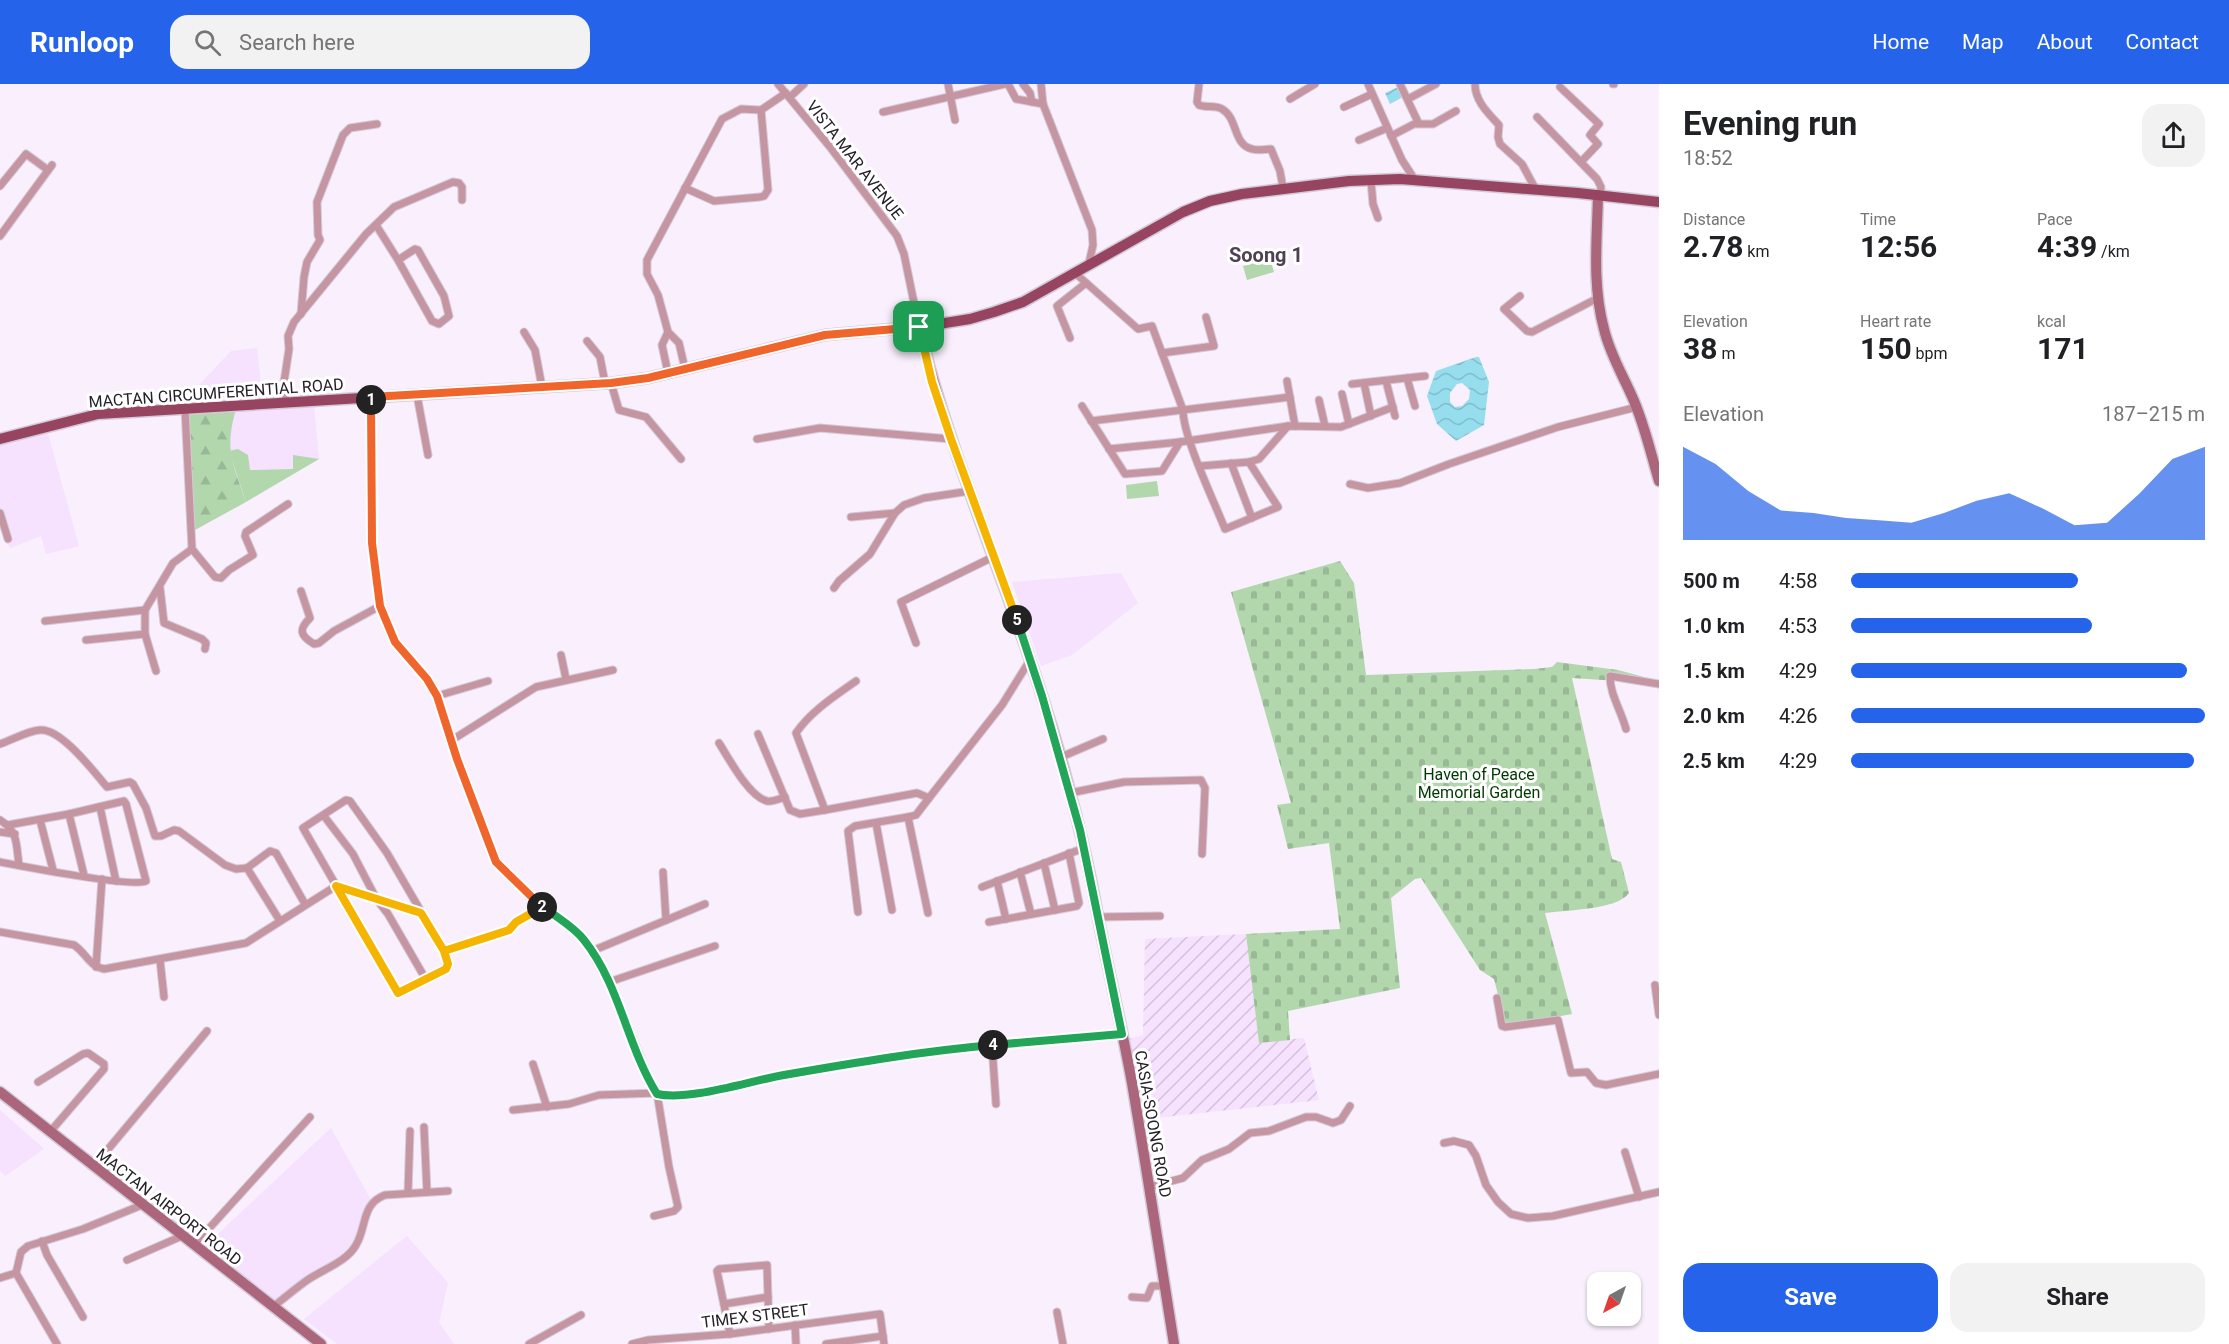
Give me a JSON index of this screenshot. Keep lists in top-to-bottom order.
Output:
{
  "streets": {
    "main road": ["MACTAN CIRCUMFERENTIAL ROAD"],
    "street": [
      "VISTA MAR AVENUE",
      "CASIA-SOONG ROAD",
      "MACTAN AIRPORT ROAD",
      "TIMEX STREET"
    ]
  },
  "crossings": [
    ["VISTA MAR AVENUE", "MACTAN CIRCUMFERENTIAL ROAD"],
    ["VISTA MAR AVENUE", "CASIA-SOONG ROAD"],
    ["MACTAN CIRCUMFERENTIAL ROAD", "CASIA-SOONG ROAD"]
  ],
  "districts": ["Soong 1"],
  "parks": ["Haven of Peace Memorial Garden"],
  "north": "bottom left",
  "page": {
    "header": "Runloop",
    "search": "Search here",
    "nav": [
      "Home",
      "Map",
      "About",
      "Contact"
    ],
    "heading": ["Evening run", "18:52"],
    "stats": [
      ["Distance", "2.78 km"],
      ["Time", "12:56"],
      ["Pace", "4:39 /km"],
      ["Elevation", "38 m"],
      ["Heart rate", "150 bpm"],
      ["kcal", "171"]
    ],
    "pins": [
      "1",
      "5",
      "2",
      "4"
    ],
    "chart": ["Elevation", "187–215 m"],
    "list": [
      {
        "name": "500 m",
        "note": "4:58"
      },
      {
        "name": "1.0 km",
        "note": "4:53"
      },
      {
        "name": "1.5 km",
        "note": "4:29"
      },
      {
        "name": "2.0 km",
        "note": "4:26"
      },
      {
        "name": "2.5 km",
        "note": "4:29"
      }
    ],
    "buttons": ["Save", "Share"]
  }
}
